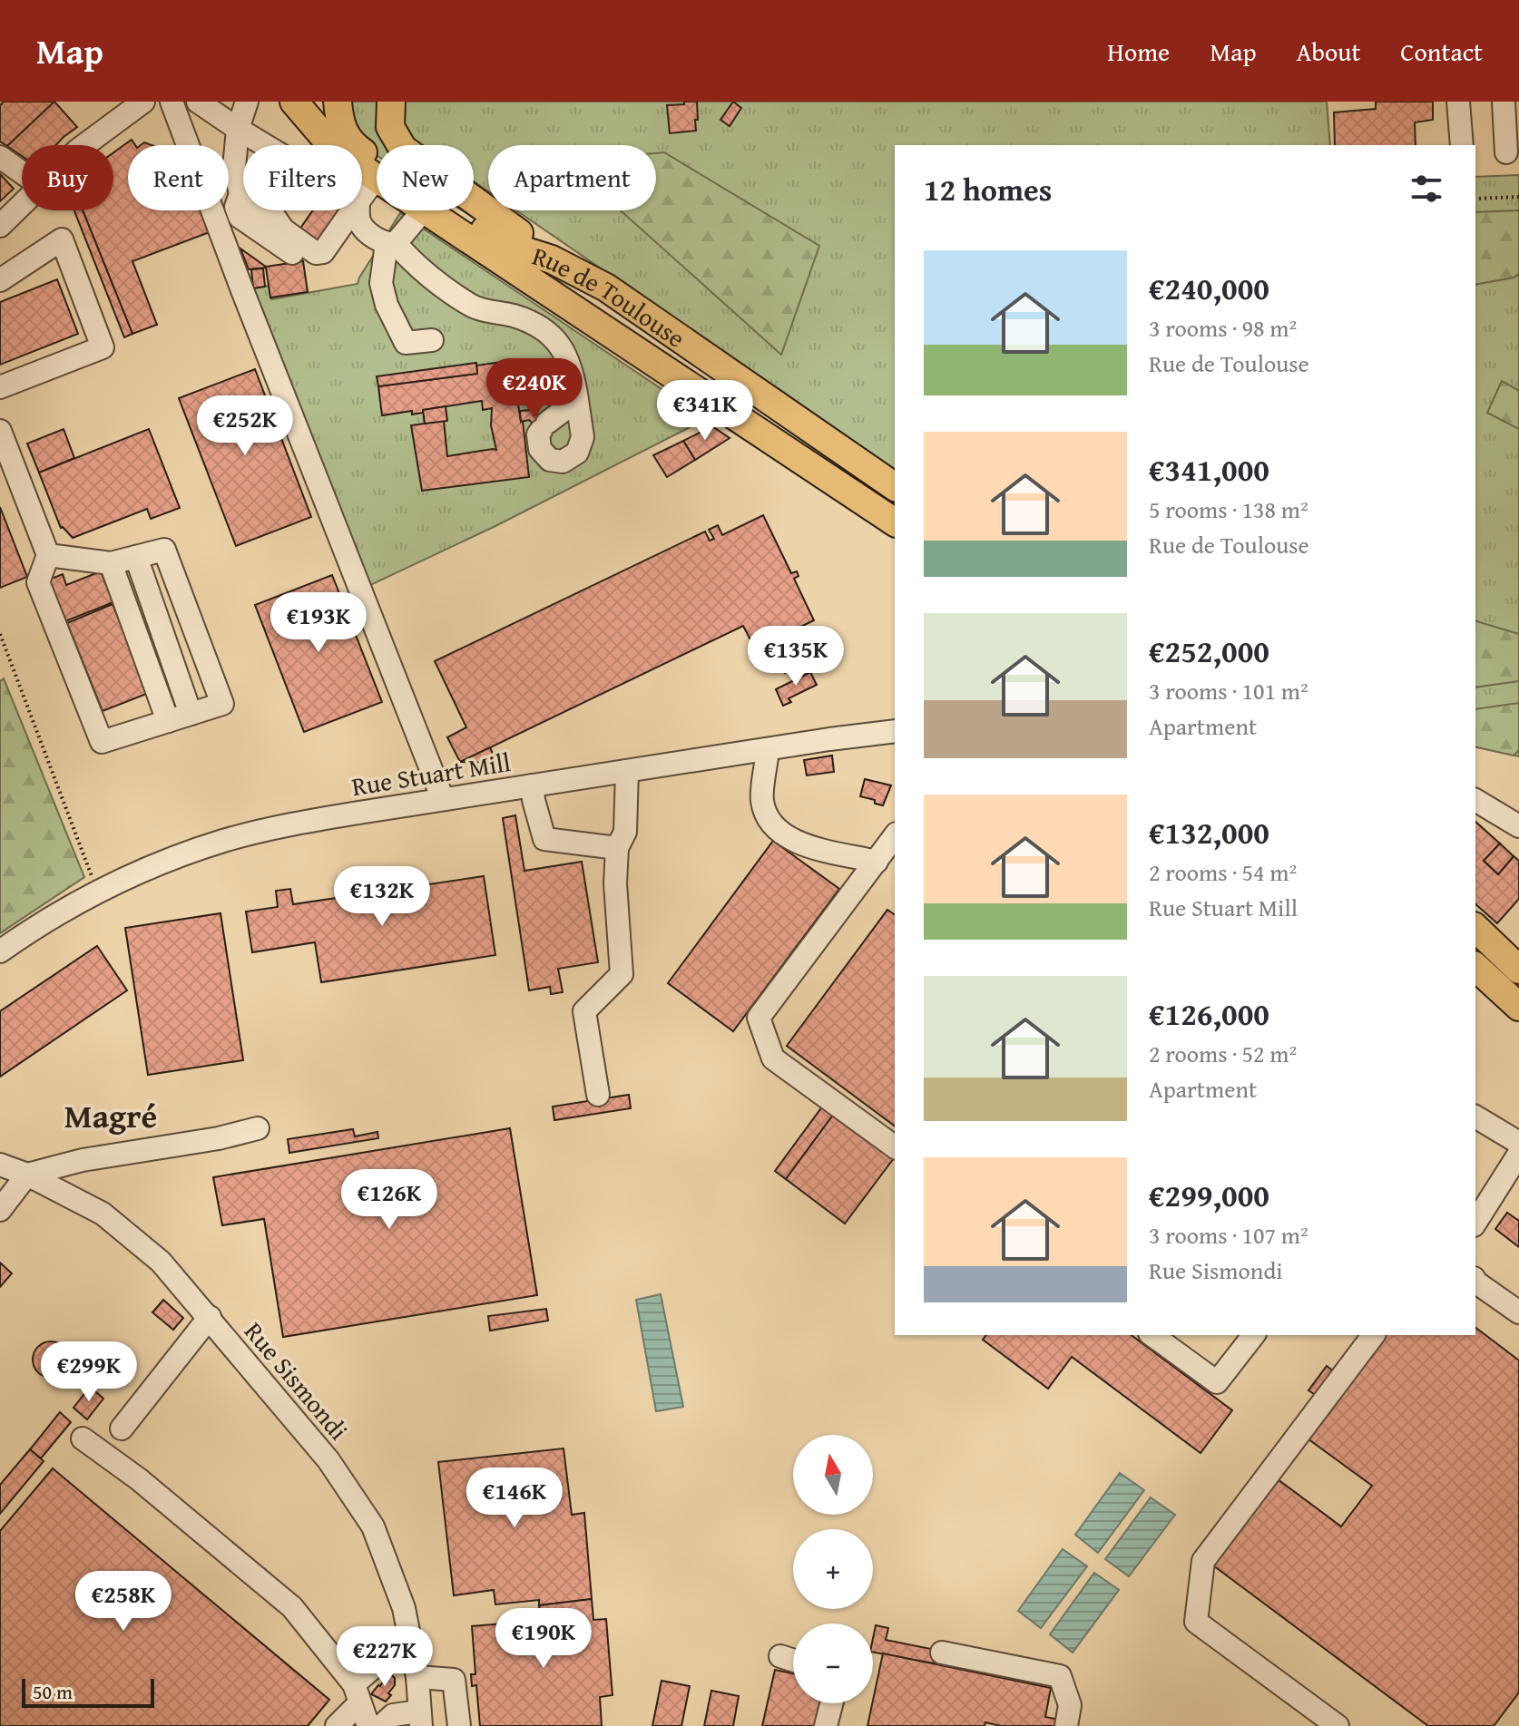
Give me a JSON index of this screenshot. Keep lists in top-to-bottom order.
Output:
{
  "streets": {
    "main road": ["Rue de Toulouse"],
    "street": ["Rue Stuart Mill", "Rue Sismondi"]
  },
  "districts": ["Magré"],
  "scale_bar": "50 m",
  "north": "top",
  "page": {
    "header": "Map",
    "nav": [
      "Home",
      "Map",
      "About",
      "Contact"
    ],
    "chip": [
      "Buy",
      "Rent",
      "Filters",
      "New",
      "Apartment"
    ],
    "heading": "12 homes",
    "list": [
      {
        "name": "€240,000",
        "note": "3 rooms · 98 m² · Rue de Toulouse"
      },
      {
        "name": "€341,000",
        "note": "5 rooms · 138 m² · Rue de Toulouse"
      },
      {
        "name": "€252,000",
        "note": "3 rooms · 101 m² · Apartment"
      },
      {
        "name": "€132,000",
        "note": "2 rooms · 54 m² · Rue Stuart Mill"
      },
      {
        "name": "€126,000",
        "note": "2 rooms · 52 m² · Apartment"
      },
      {
        "name": "€299,000",
        "note": "3 rooms · 107 m² · Rue Sismondi"
      }
    ],
    "price": [
      "€240K",
      "€341K",
      "€252K",
      "€193K",
      "€135K",
      "€132K",
      "€126K",
      "€299K",
      "€146K",
      "€258K",
      "€190K",
      "€227K"
    ],
    "map_buttons": ["+", "−"],
    "scale": "50 m"
  }
}
